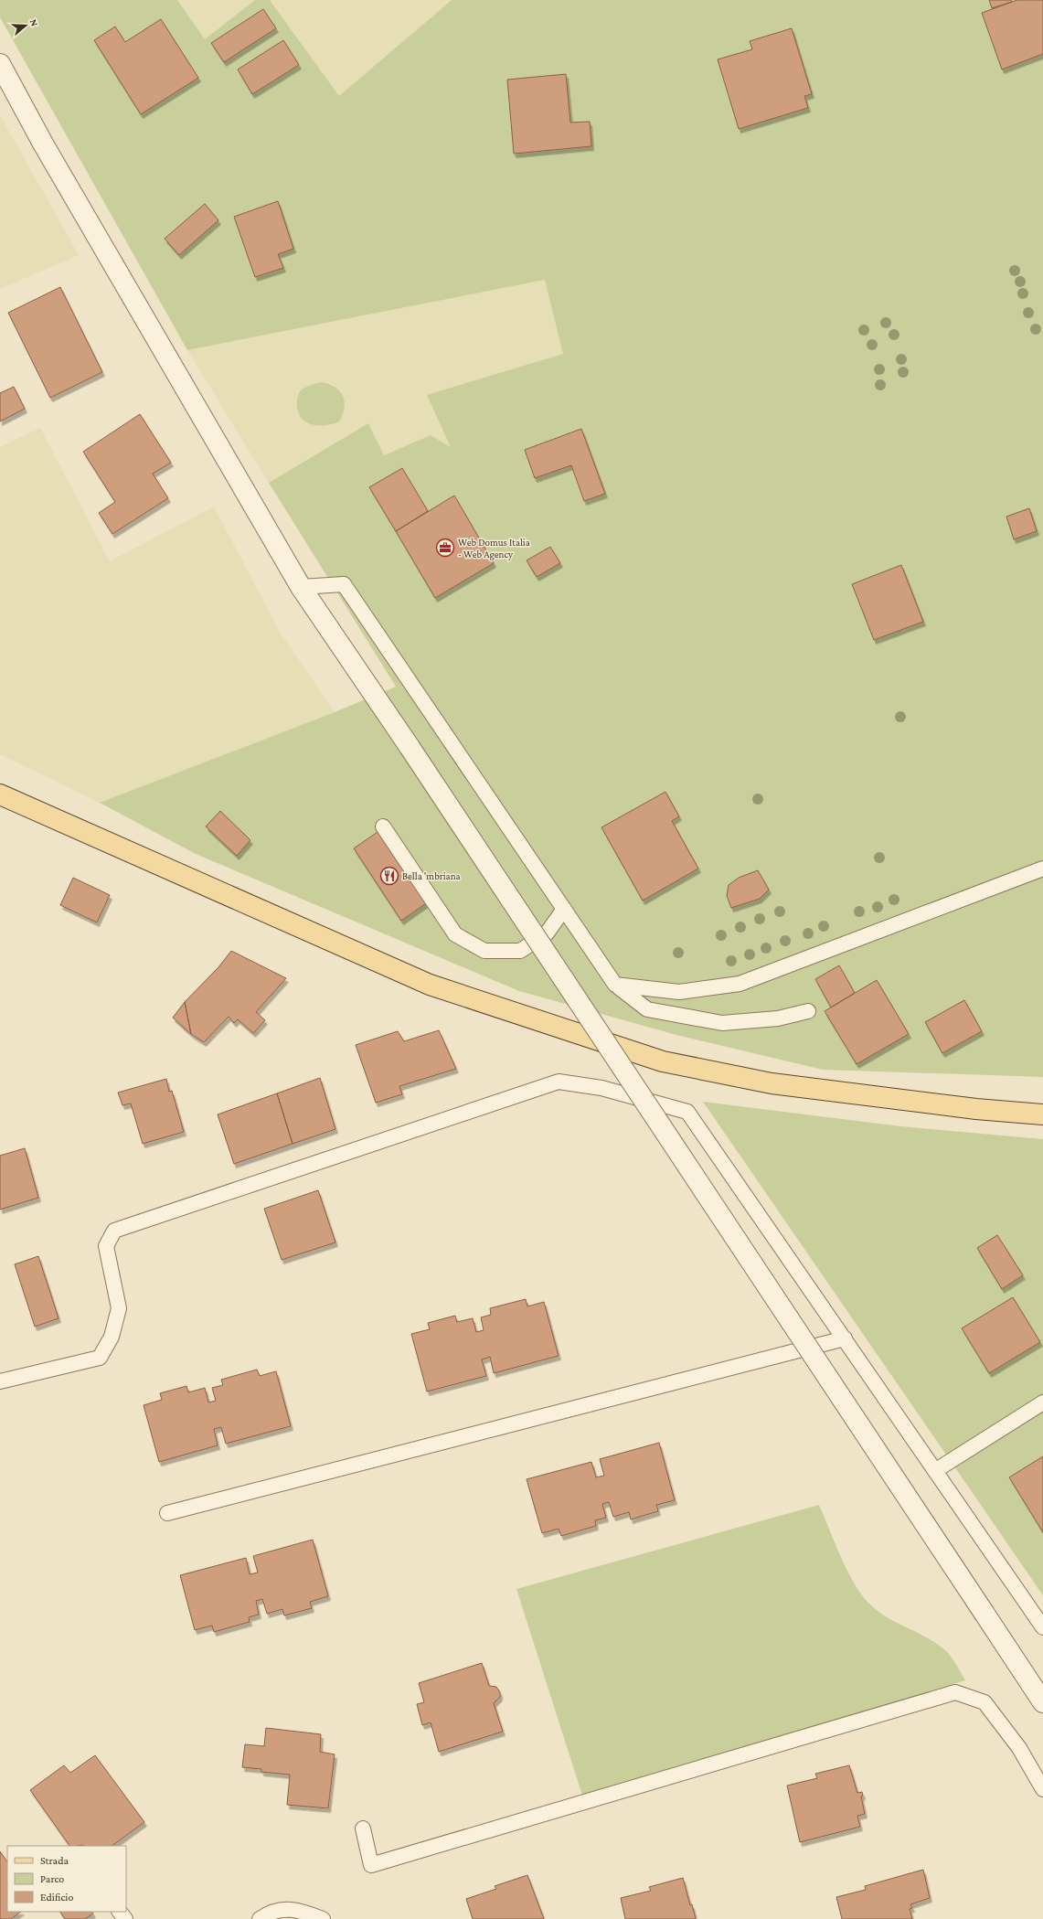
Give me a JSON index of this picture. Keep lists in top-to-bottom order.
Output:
{
  "places": {
    "office": ["Web Domus Italia - Web Agency"],
    "restaurant": ["Bella 'mbriana"]
  },
  "legend": ["Strada", "Parco", "Edificio"],
  "north": "right"
}
